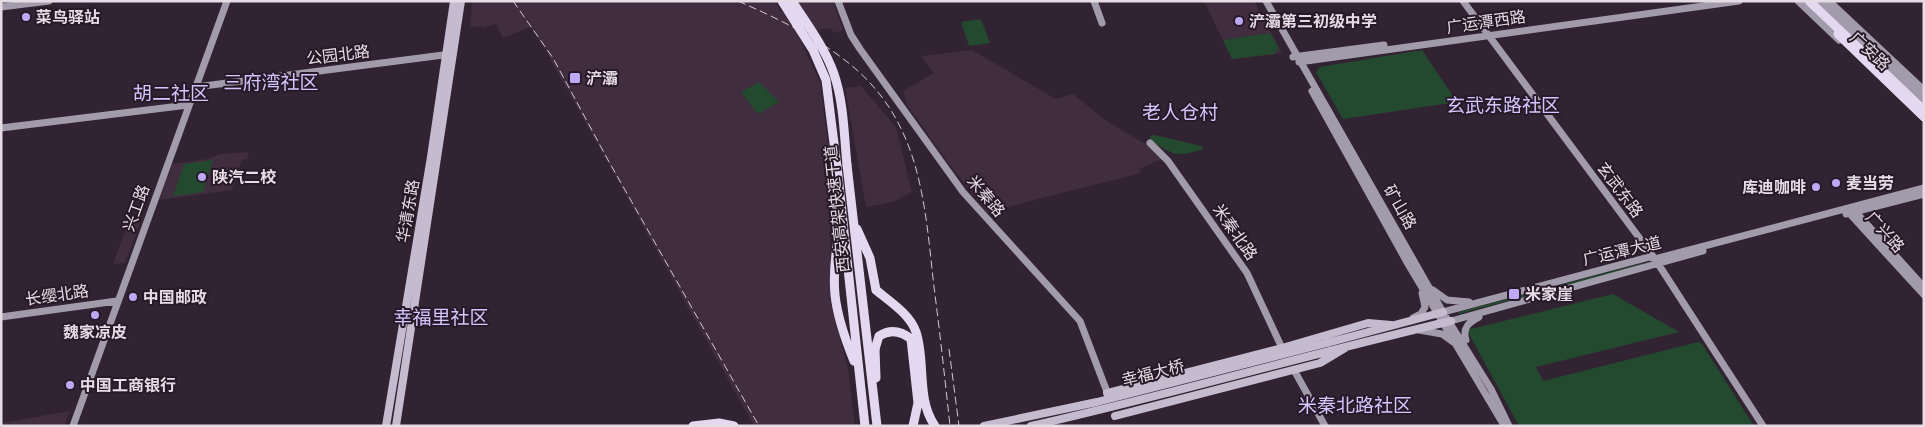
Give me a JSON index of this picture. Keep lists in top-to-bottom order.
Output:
{
  "streets": {
    "highway": ["西安高架快速干道"],
    "main road": ["华清东路", "广运潭大道", "幸福大桥"],
    "street": [
      "广运潭西路",
      "广安路",
      "公园北路",
      "玄武东路",
      "米秦路",
      "矿山路",
      "兴工路",
      "米秦北路",
      "广兴路",
      "长缨北路"
    ]
  },
  "crossings": [
    ["广运潭西路", "玄武东路"],
    ["广运潭西路", "矿山路"],
    ["公园北路", "兴工路"],
    ["公园北路", "华清东路"],
    ["玄武东路", "广运潭大道"],
    ["矿山路", "广运潭大道"],
    ["兴工路", "长缨北路"],
    ["广兴路", "广运潭大道"],
    ["广运潭大道", "幸福大桥"]
  ],
  "districts": [
    "三府湾社区",
    "胡二社区",
    "玄武东路社区",
    "老人仓村",
    "幸福里社区",
    "米秦北路社区"
  ],
  "places": {
    "other": [
      "菜鸟驿站",
      "浐灞第三初级中学",
      "陕汽二校",
      "麦当劳",
      "库迪咖啡",
      "中国邮政",
      "魏家凉皮",
      "中国工商银行"
    ],
    "transit": ["浐灞", "米家崖"]
  }
}
